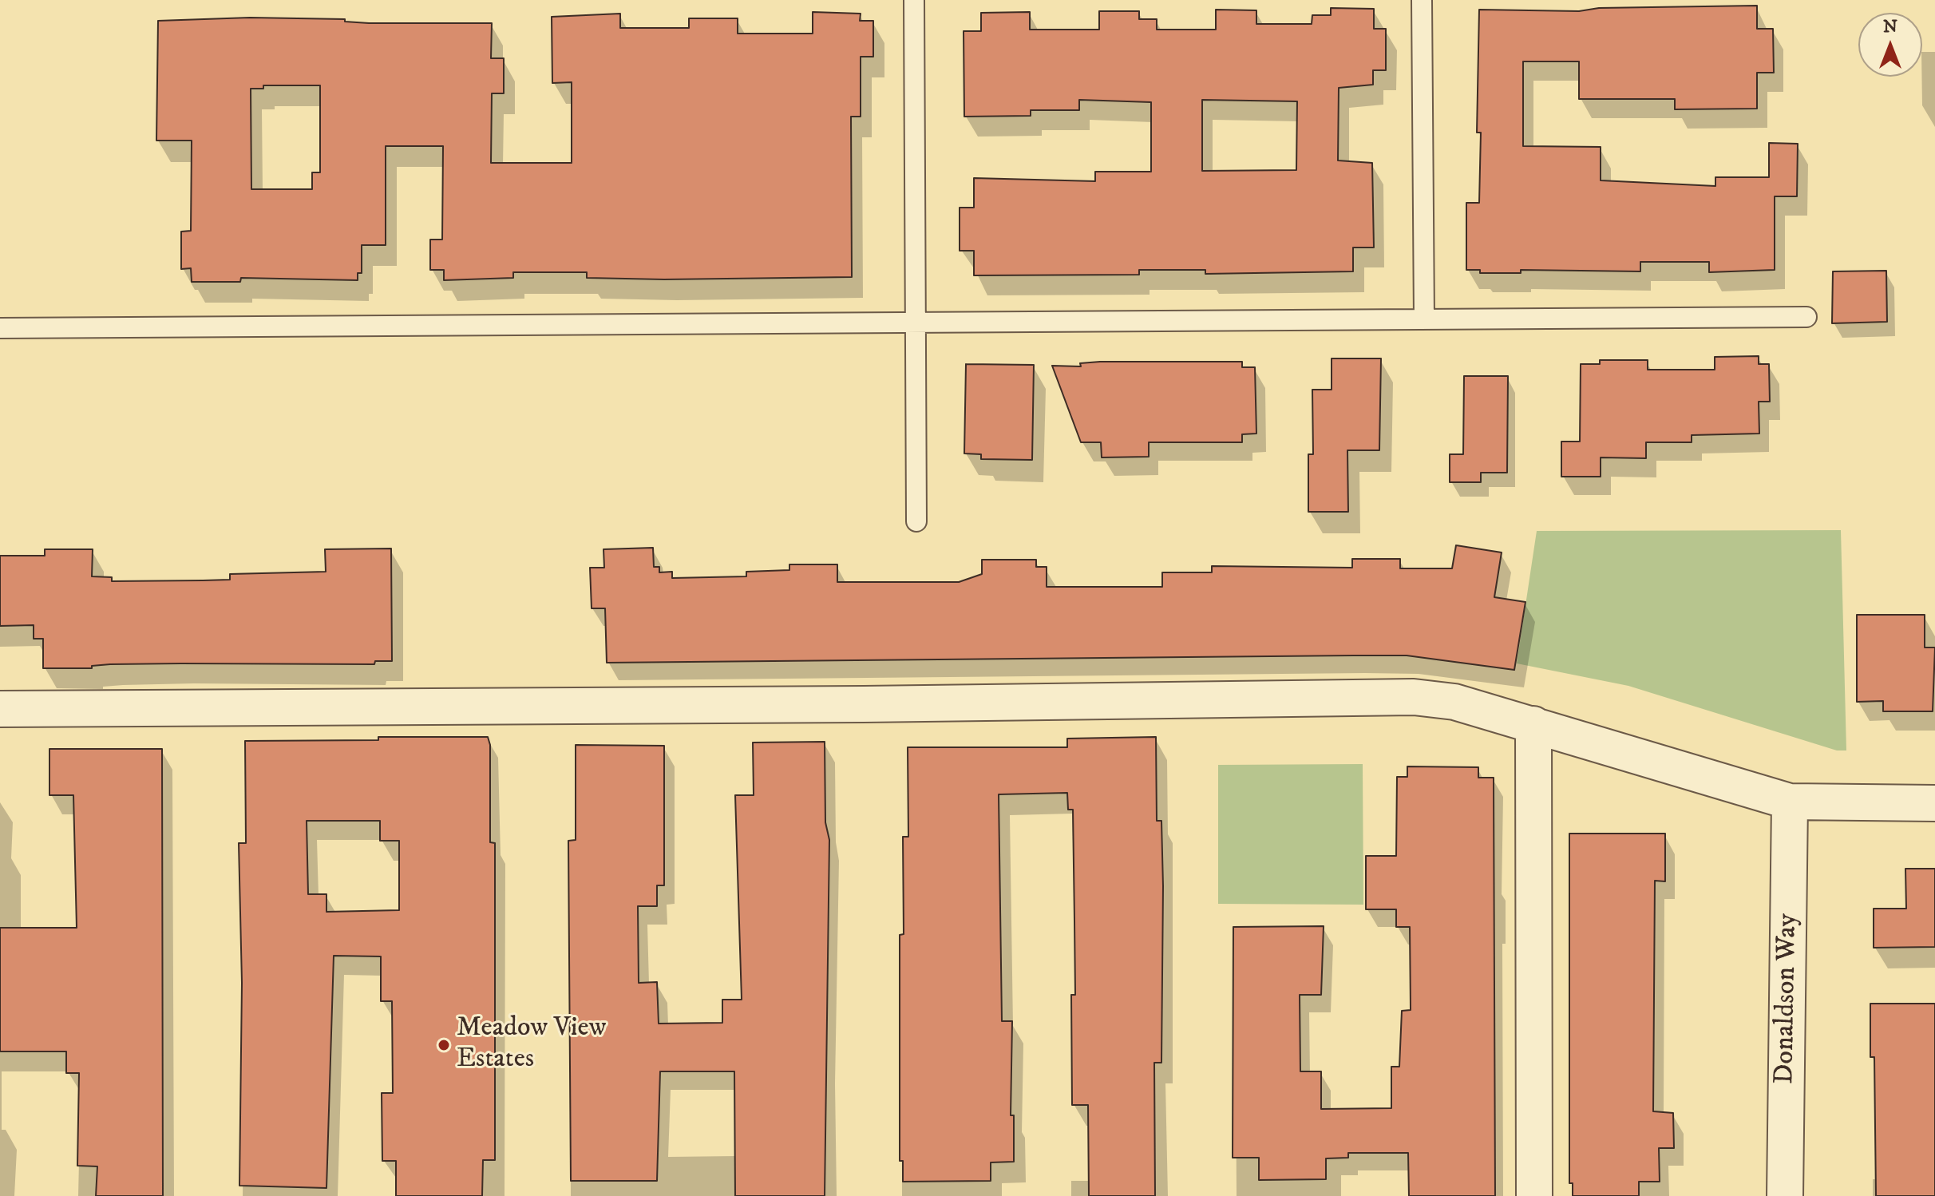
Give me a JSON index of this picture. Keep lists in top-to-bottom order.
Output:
{
  "streets": {
    "street": ["Donaldson Way"]
  },
  "places": ["Meadow View Estates"],
  "north": "top"
}
